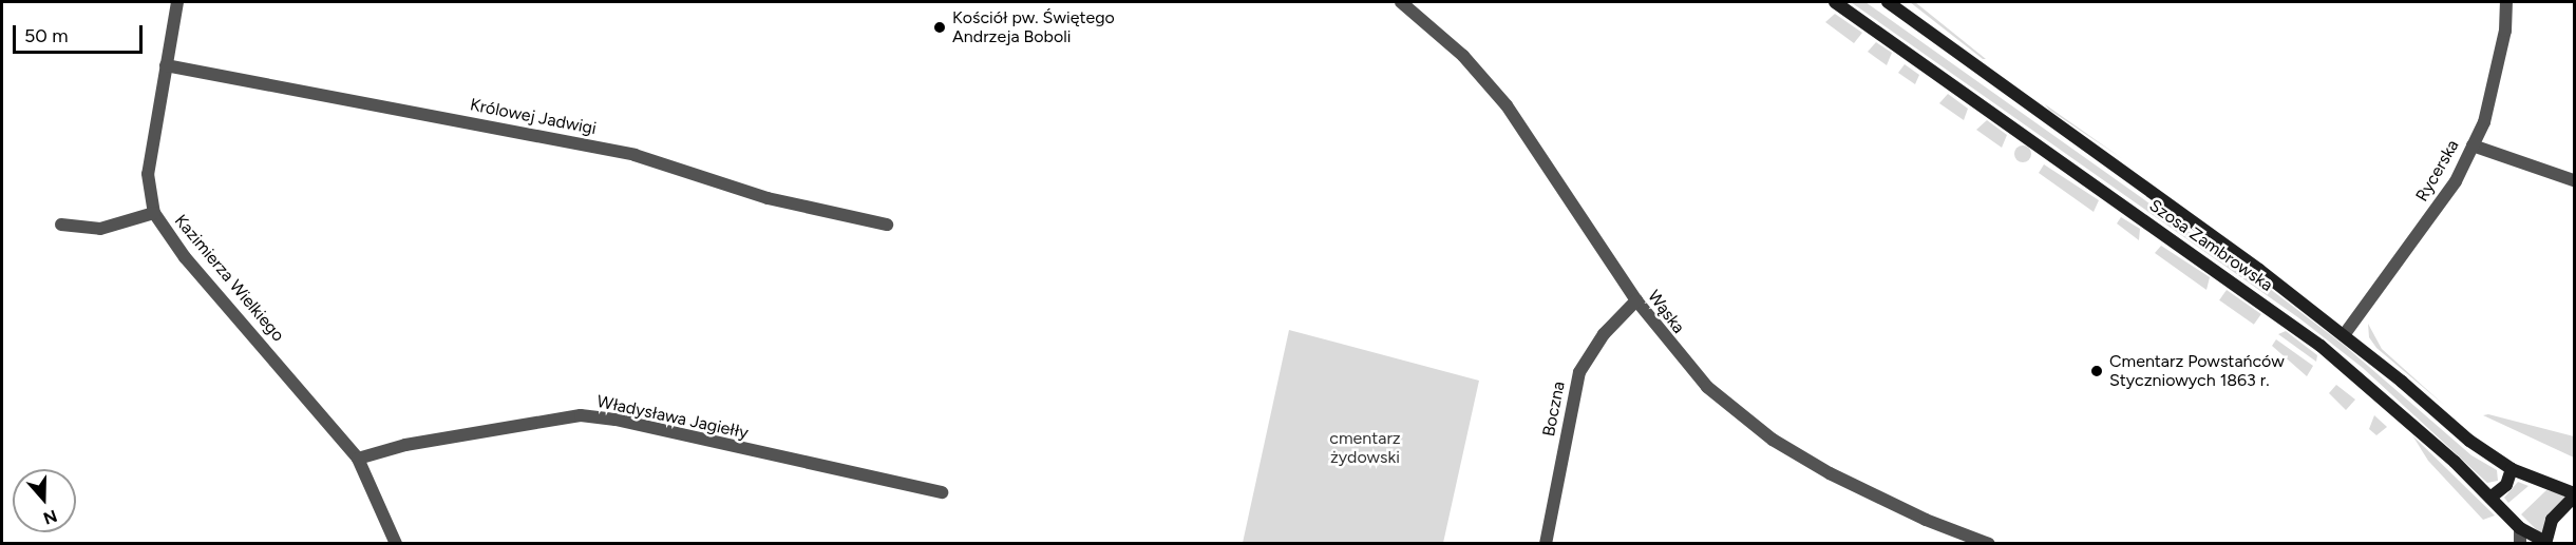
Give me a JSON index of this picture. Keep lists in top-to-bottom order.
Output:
{
  "streets": {
    "main road": ["Szosa Zambrowska"],
    "street": [
      "Królowej Jadwigi",
      "Rycerska",
      "Kazimierza Wielkiego",
      "Wąska",
      "Boczna",
      "Władysława Jagiełły"
    ]
  },
  "crossings": [
    ["Królowej Jadwigi", "Kazimierza Wielkiego"],
    ["Rycerska", "Szosa Zambrowska"],
    ["Kazimierza Wielkiego", "Władysława Jagiełły"],
    ["Wąska", "Boczna"]
  ],
  "parks": ["cmentarz żydowski"],
  "places": ["Kościół pw. Świętego Andrzeja Boboli", "Cmentarz Powstańców Styczniowych 1863 r."],
  "scale_bar": "50 m",
  "north": "bottom"
}
